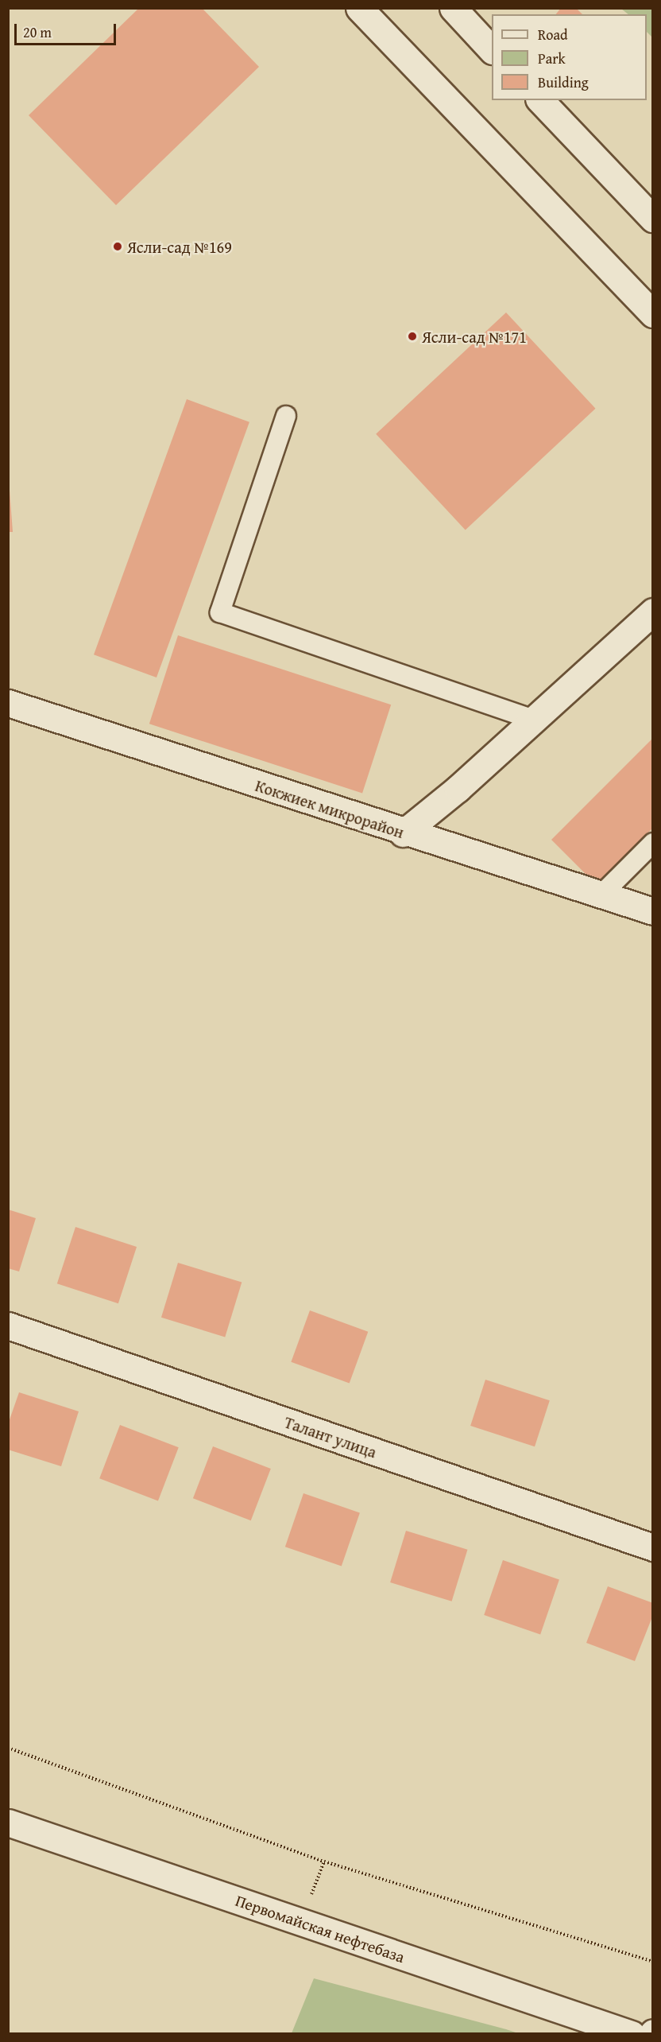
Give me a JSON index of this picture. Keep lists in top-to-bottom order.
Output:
{
  "streets": {
    "street": ["Кокжиек микрорайон", "Талант улица", "Первомайская нефтебаза"]
  },
  "places": ["Ясли-сад №169", "Ясли-сад №171"],
  "legend": ["Road", "Park", "Building"],
  "scale_bar": "20 m"
}
